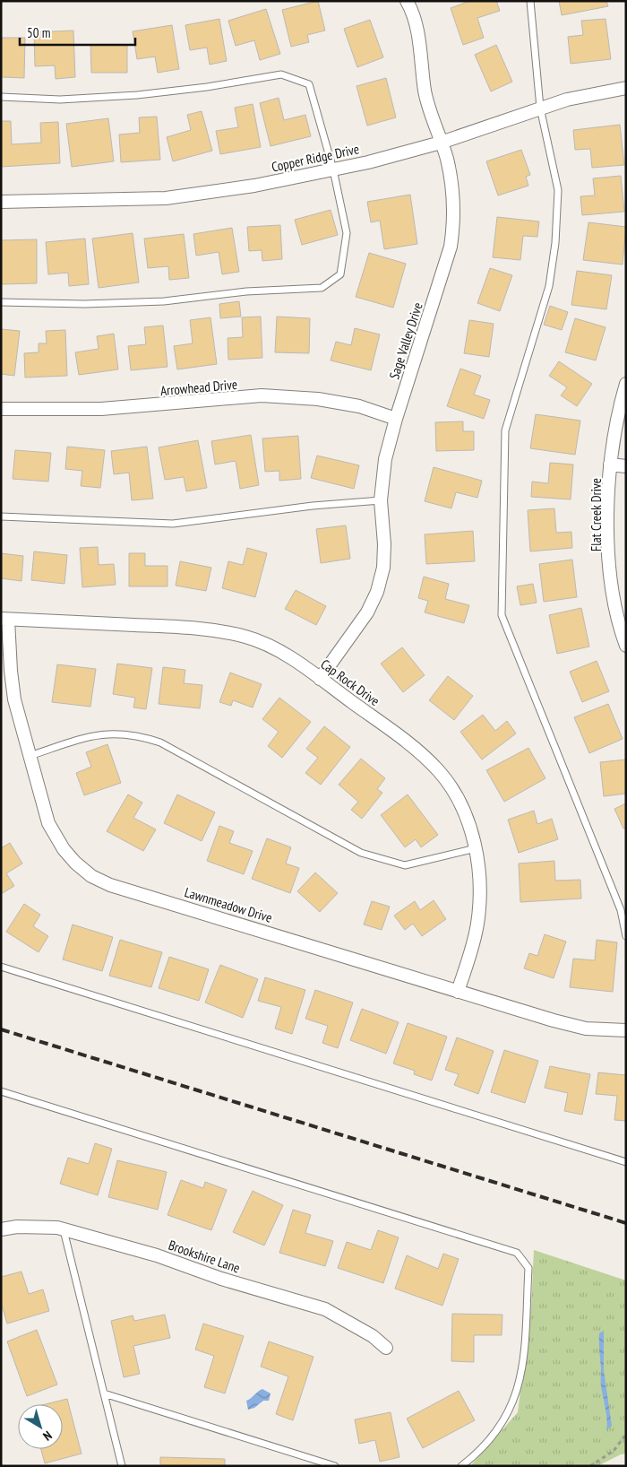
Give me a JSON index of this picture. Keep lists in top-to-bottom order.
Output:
{
  "streets": {
    "street": [
      "Copper Ridge Drive",
      "Sage Valley Drive",
      "Arrowhead Drive",
      "Flat Creek Drive",
      "Cap Rock Drive",
      "Lawnmeadow Drive",
      "Brookshire Lane"
    ]
  },
  "crossings": [
    ["Copper Ridge Drive", "Sage Valley Drive"],
    ["Sage Valley Drive", "Arrowhead Drive"],
    ["Sage Valley Drive", "Cap Rock Drive"],
    ["Cap Rock Drive", "Lawnmeadow Drive"]
  ],
  "scale_bar": "50 m",
  "north": "bottom right"
}
